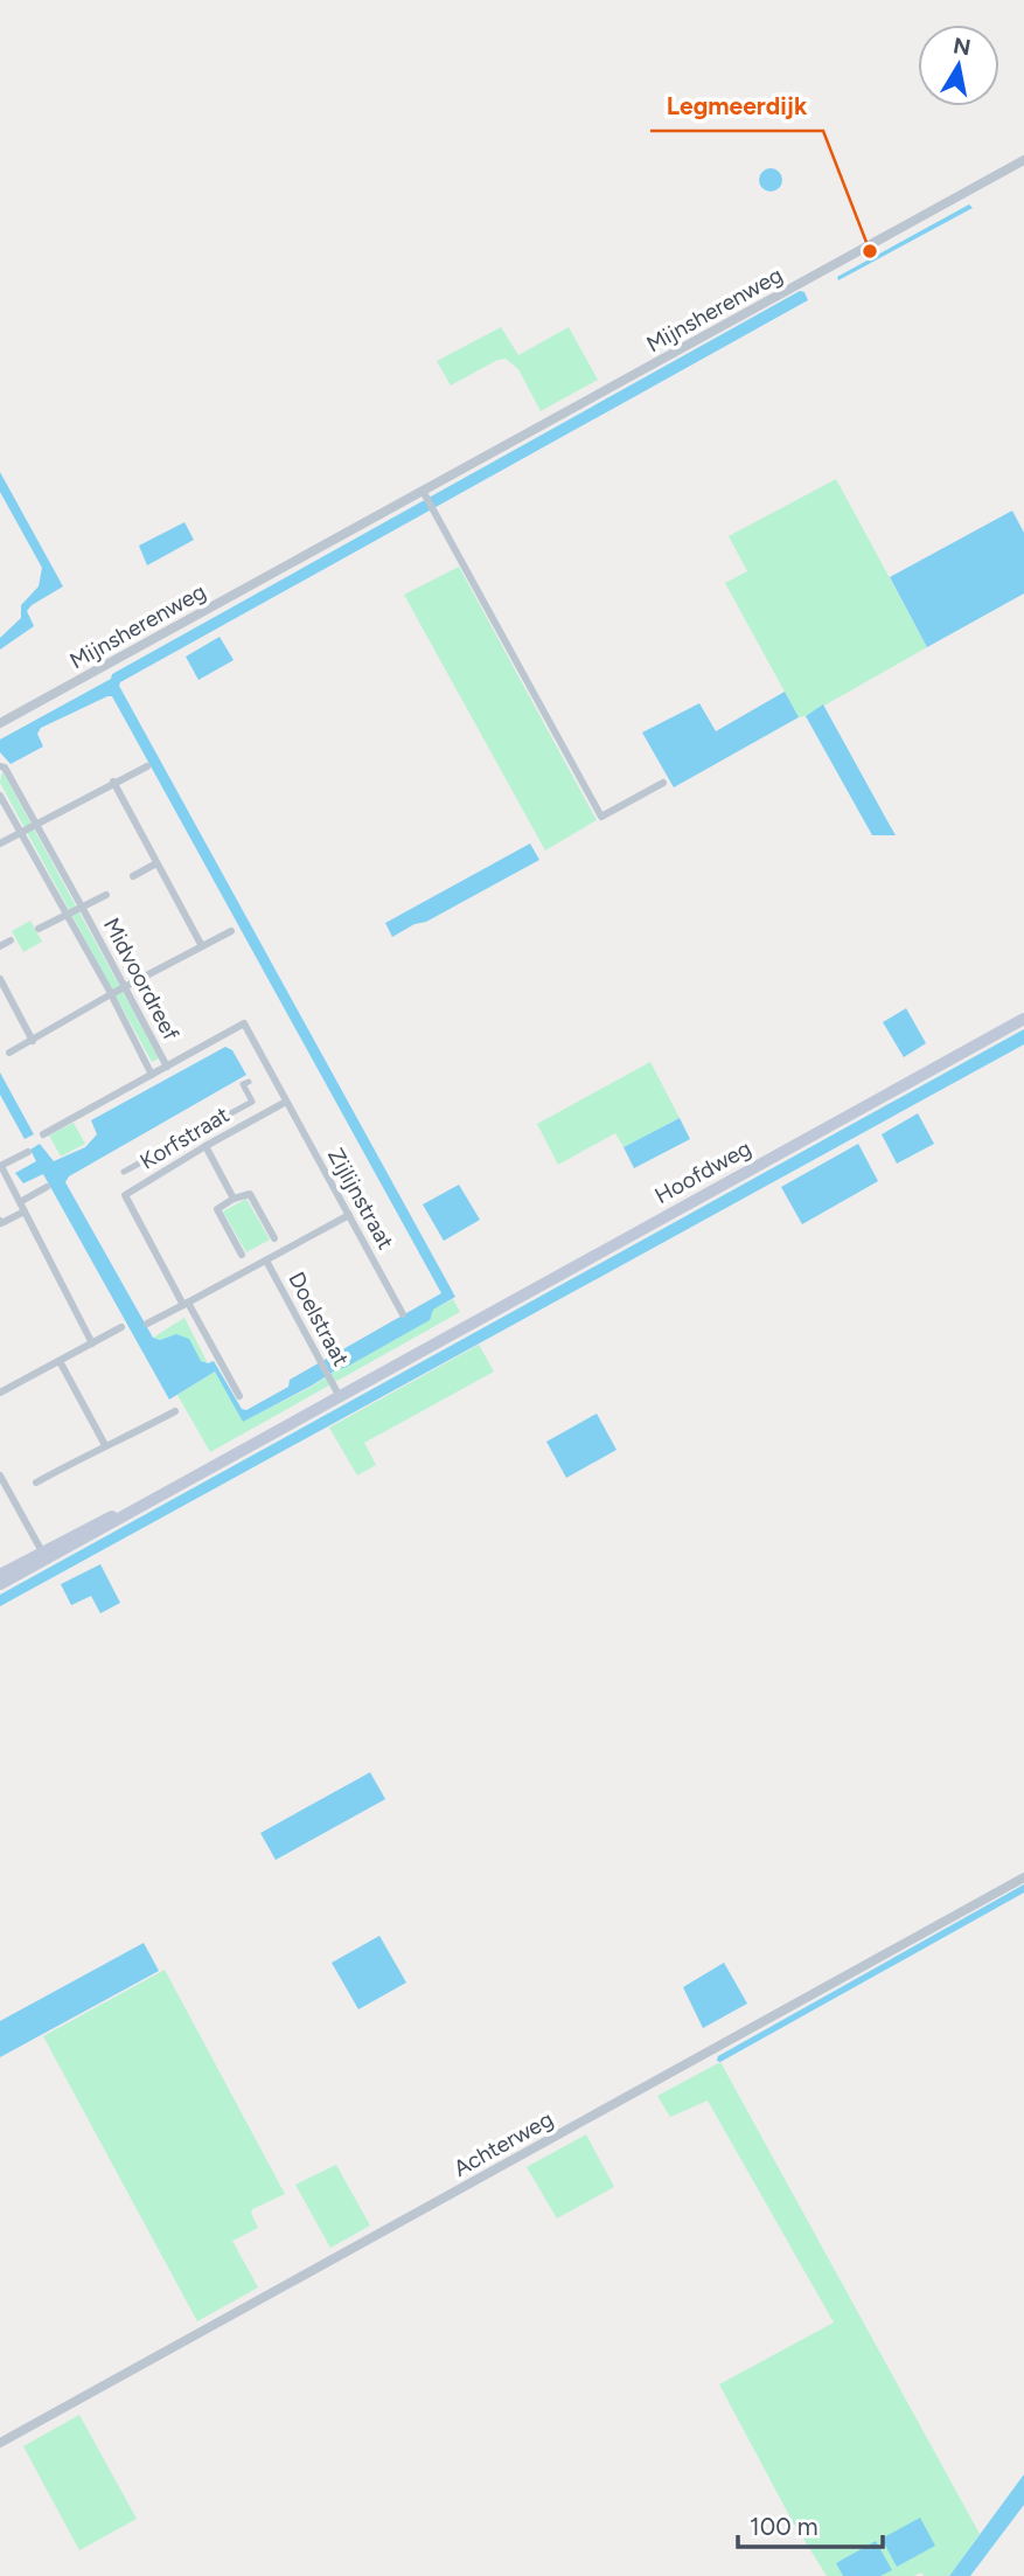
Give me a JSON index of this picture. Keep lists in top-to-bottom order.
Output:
{
  "streets": {
    "main road": ["Hoofdweg"],
    "street": [
      "Mijnsherenweg",
      "Midvoordreef",
      "Korfstraat",
      "Zijlijnstraat",
      "Doelstraat",
      "Achterweg"
    ]
  },
  "crossings": [
    ["Midvoordreef", "Zijlijnstraat"],
    ["Korfstraat", "Zijlijnstraat"],
    ["Hoofdweg", "Doelstraat"]
  ],
  "places": ["Legmeerdijk"],
  "scale_bar": "100 m",
  "north": "top"
}
